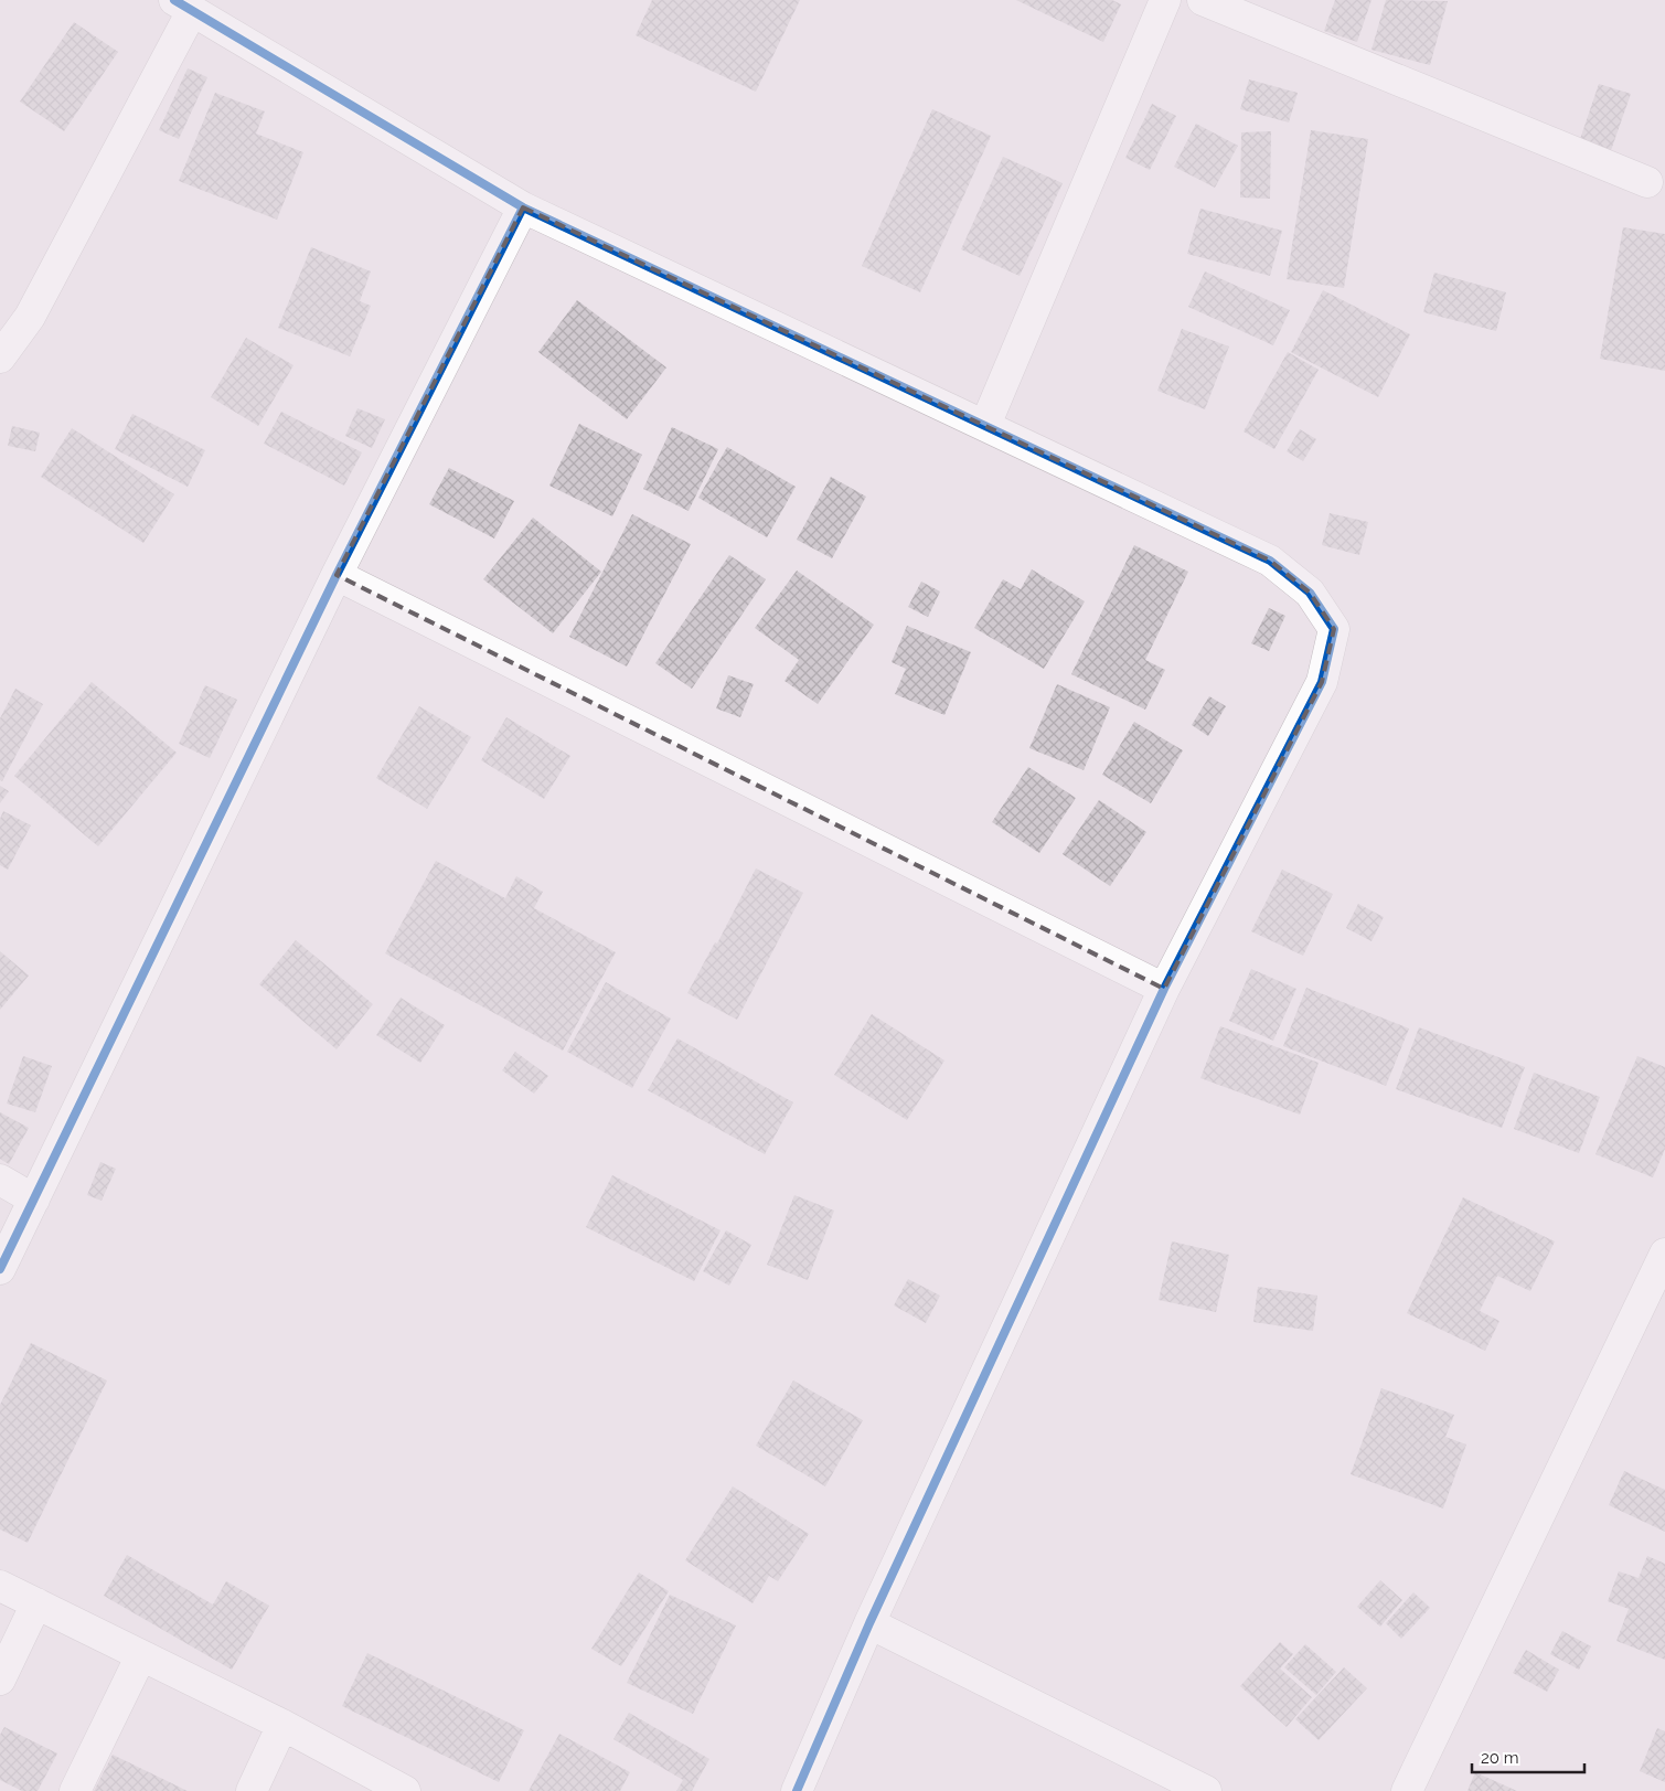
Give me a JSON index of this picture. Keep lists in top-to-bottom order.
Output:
{
  "scale_bar": "20 m"
}
